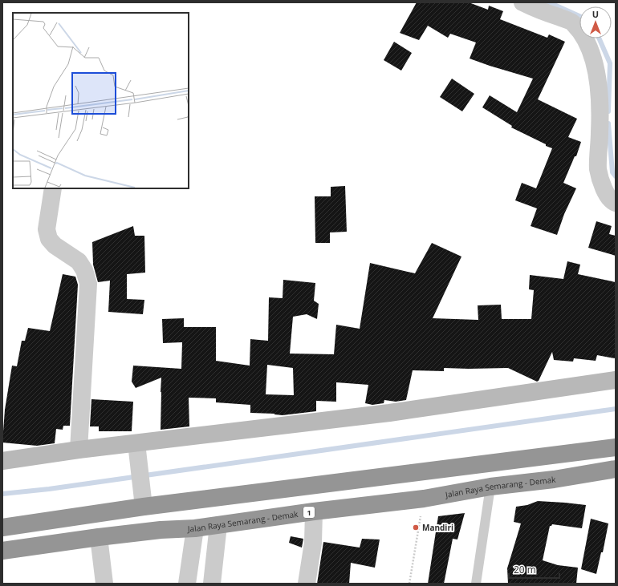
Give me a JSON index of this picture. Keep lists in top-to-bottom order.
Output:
{
  "streets": {
    "highway": ["Jalan Raya Semarang - Demak", "1"]
  },
  "places": ["Mandiri"],
  "scale_bar": "20 m",
  "north": "top"
}
